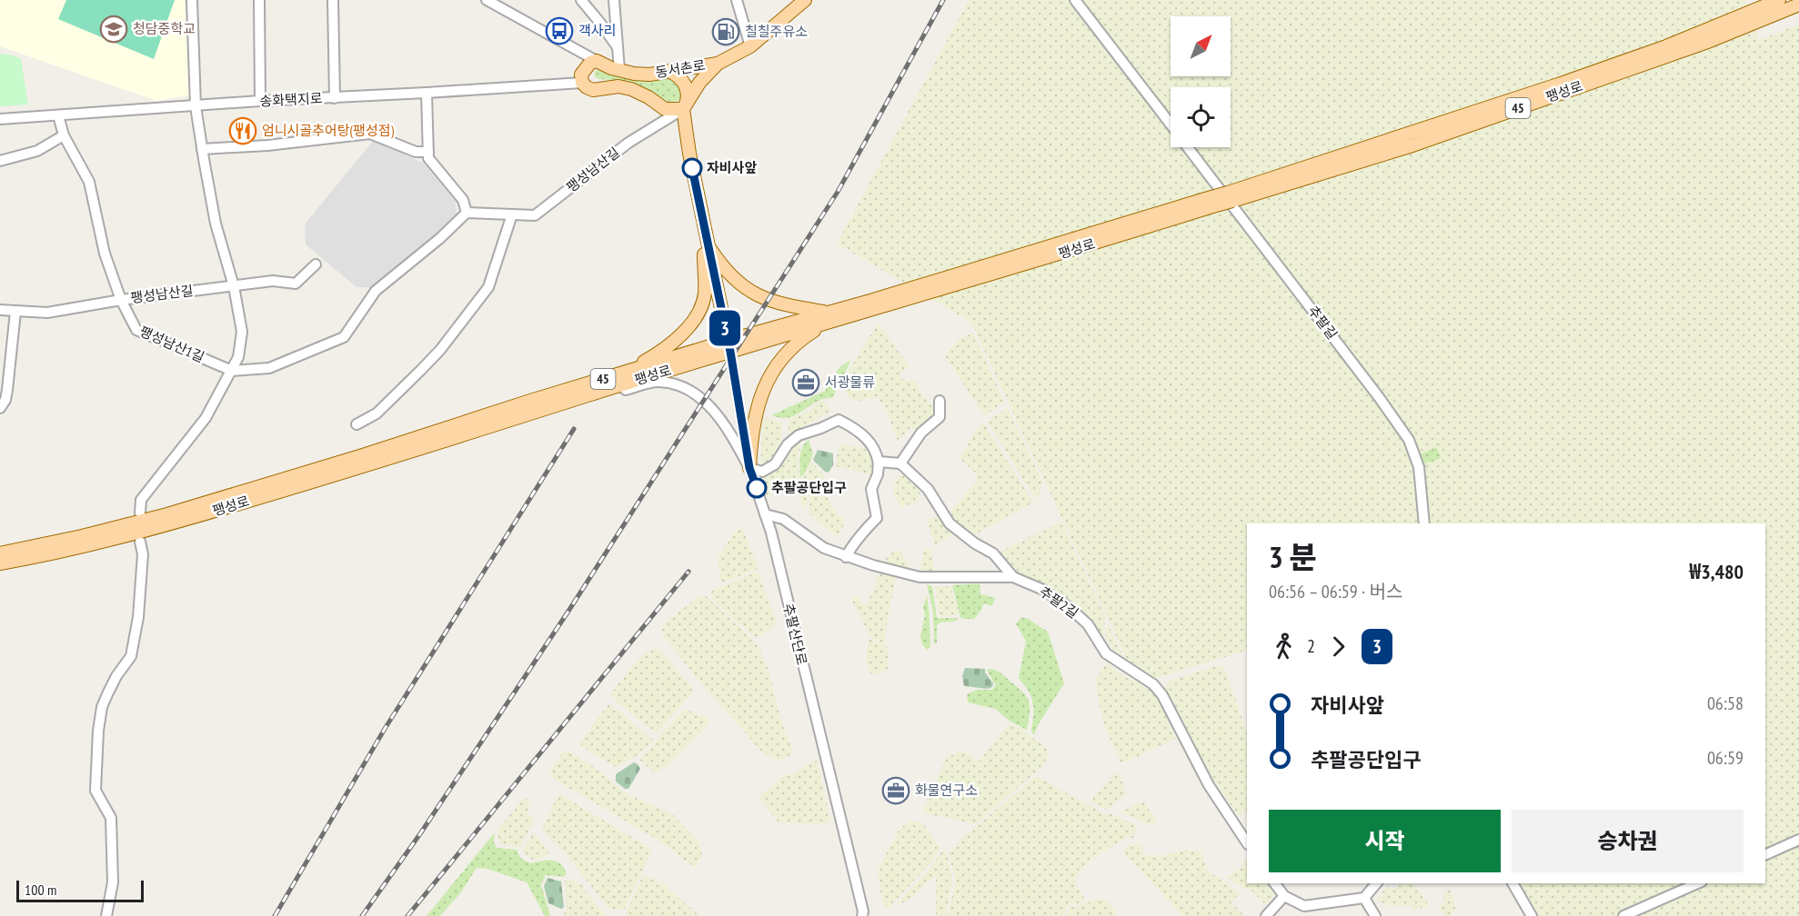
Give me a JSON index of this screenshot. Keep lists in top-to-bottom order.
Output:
{
  "streets": {
    "main road": [
      "동서촌로",
      "팽성로",
      "송화택지로",
      "45"
    ],
    "street": [
      "팽성남산길",
      "추팔길",
      "팽성남산1길",
      "추팔2길",
      "추팔산단로"
    ]
  },
  "crossings": [
    ["팽성로", "추팔산단로"],
    ["송화택지로", "팽성남산길"],
    ["송화택지로", "팽성남산1길"],
    ["팽성남산길", "팽성남산1길"],
    ["추팔2길", "추팔산단로"]
  ],
  "places": {
    "school or university": ["청담중학교"],
    "bus stop": ["객사리"],
    "fuel station": ["칠칠주유소"],
    "restaurant": ["엄니시골추어탕(팽성점)"],
    "other": ["자비사앞", "추팔공단입구"],
    "office": ["서광물류", "화물연구소"]
  },
  "lines": ["bus line 3"],
  "scale_bar": "100 m",
  "north": "top right",
  "page": {
    "on_map": "3",
    "heading": ["3 분", "06:56 – 06:59 · 버스", "₩3,480"],
    "legs": ["2", "3"],
    "list": [
      {
        "name": "자비사앞",
        "value": "06:58"
      },
      {
        "name": "추팔공단입구",
        "value": "06:59"
      }
    ],
    "buttons": ["시작", "승차권"],
    "scale": "100 m"
  }
}
